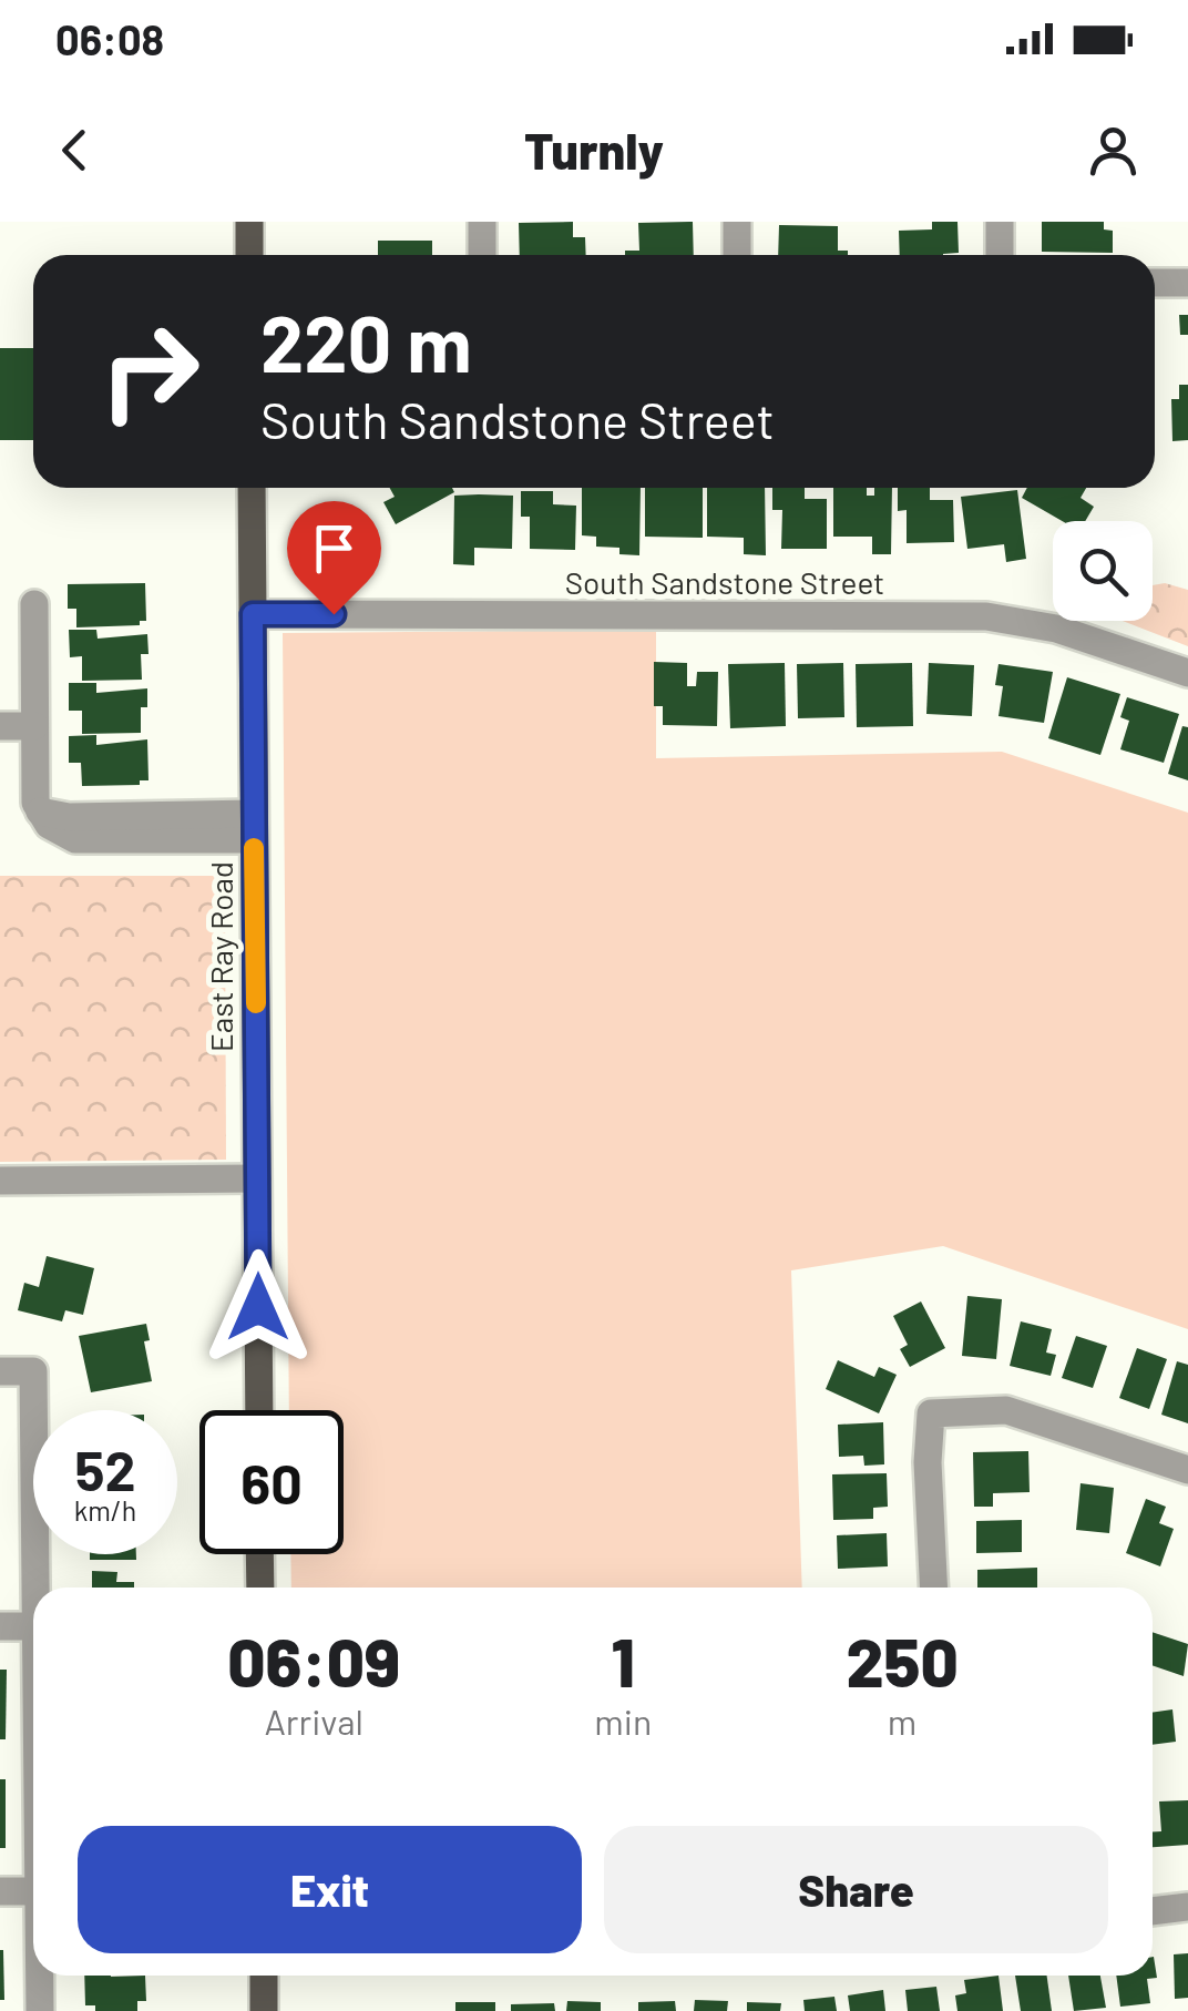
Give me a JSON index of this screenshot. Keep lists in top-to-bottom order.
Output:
{
  "streets": {
    "main road": ["East Ray Road"],
    "street": ["South Sandstone Street"]
  },
  "crossings": [
    ["South Sandstone Street", "East Ray Road"]
  ],
  "page": {
    "status": "06:08",
    "header": "Turnly",
    "turn": ["220 m", "South Sandstone Street"],
    "speed": "52 km/h",
    "limit": "60",
    "eta": [
      "06:09",
      "Arrival",
      "1",
      "min",
      "250",
      "m"
    ],
    "buttons": ["Exit", "Share"]
  }
}
